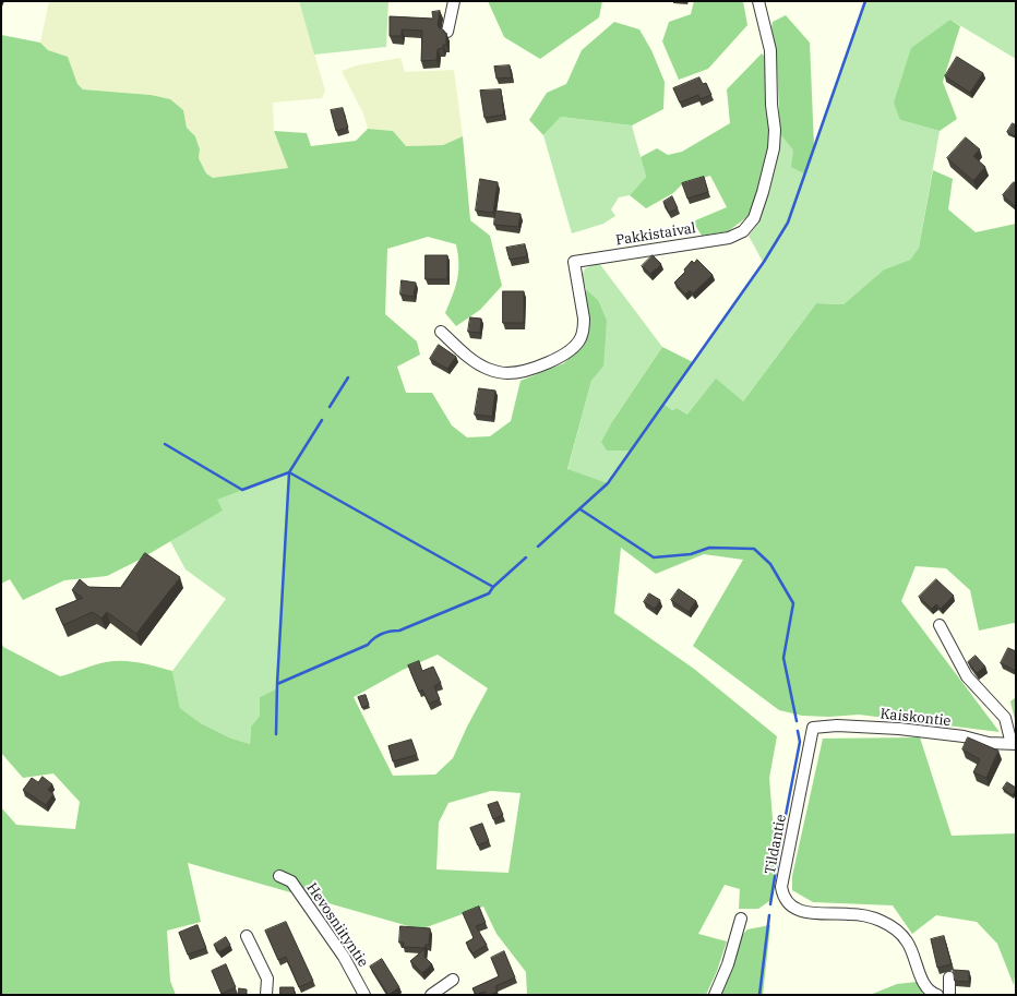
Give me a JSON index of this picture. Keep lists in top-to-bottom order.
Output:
{
  "streets": {
    "street": [
      "Pakkistaival",
      "Kaiskontie",
      "Tildantie",
      "Hevosniityntie"
    ]
  },
  "crossings": [
    ["Kaiskontie", "Tildantie"]
  ]
}
